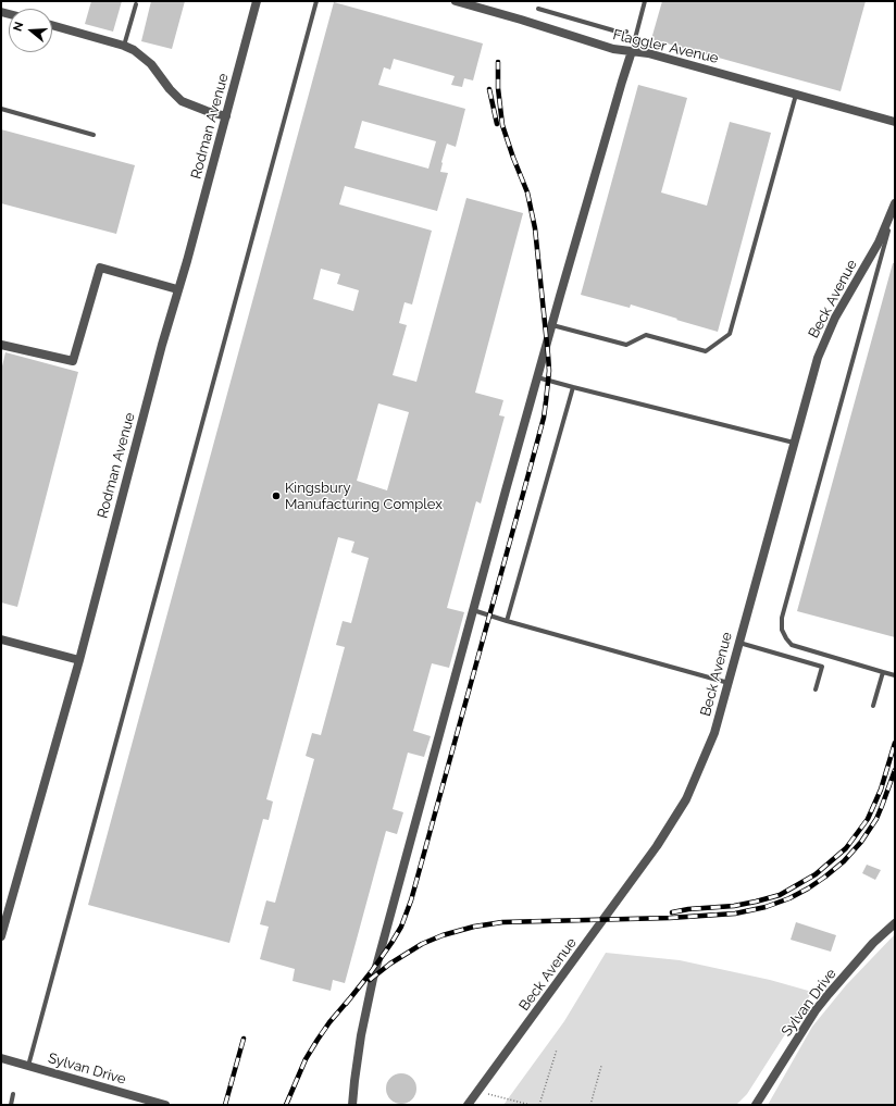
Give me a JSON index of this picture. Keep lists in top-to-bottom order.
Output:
{
  "streets": {
    "street": [
      "Flaggler Avenue",
      "Rodman Avenue",
      "Beck Avenue",
      "Sylvan Drive"
    ]
  },
  "places": ["Kingsbury Manufacturing Complex"],
  "north": "left"
}
